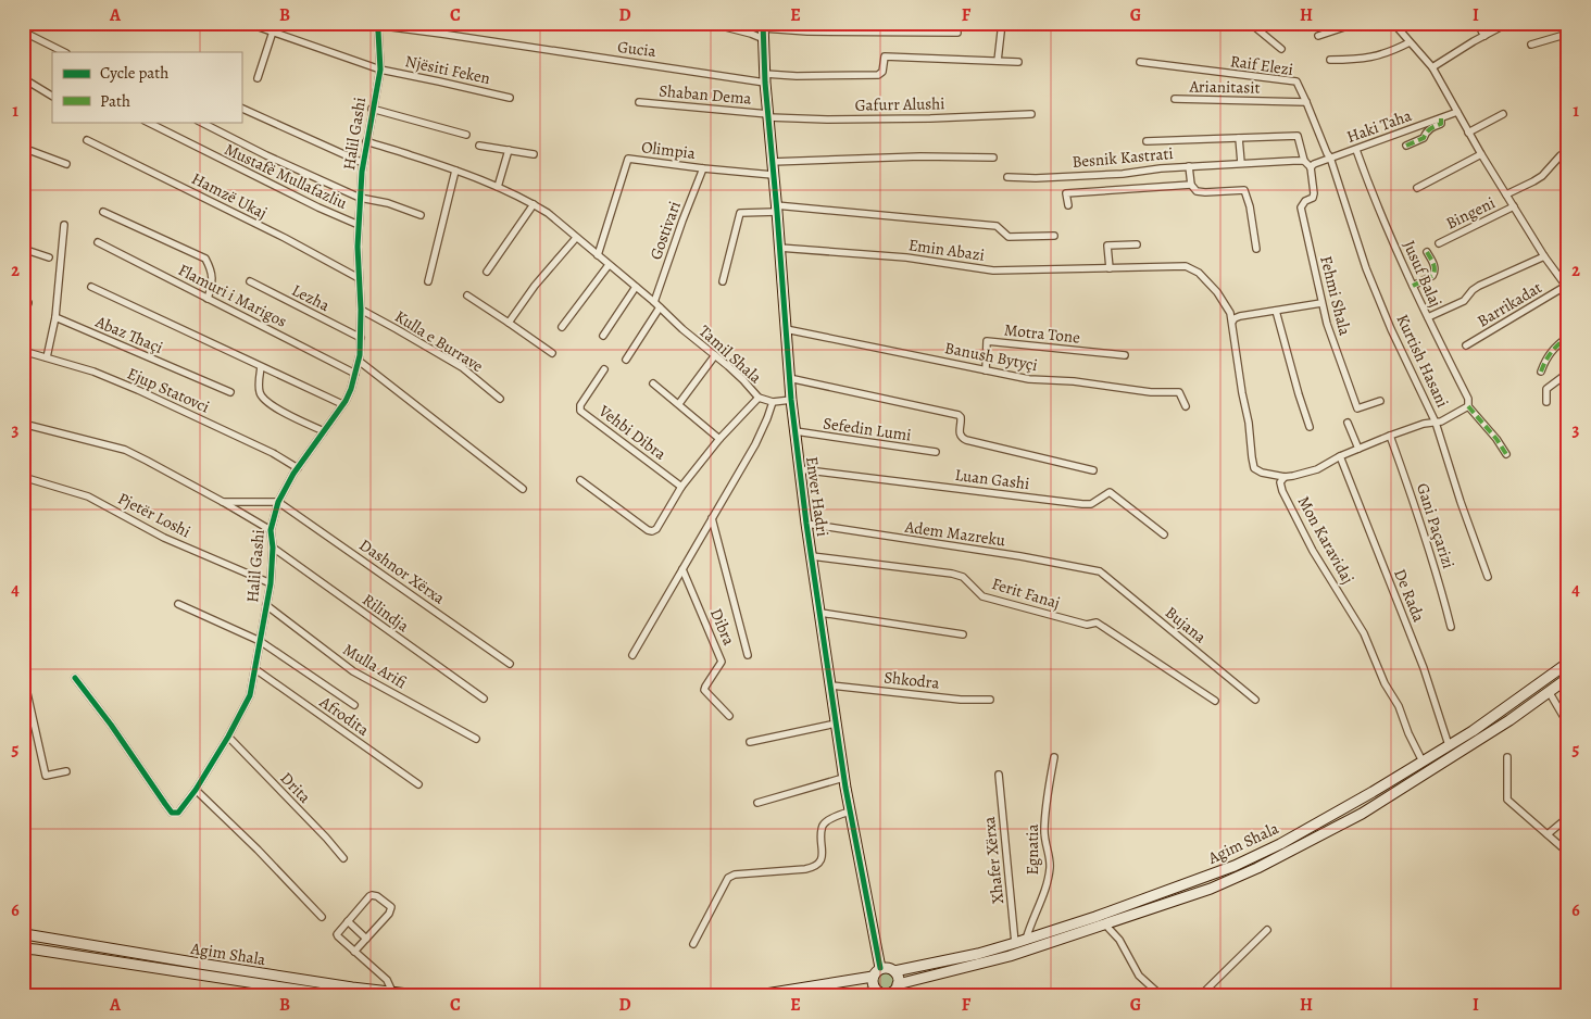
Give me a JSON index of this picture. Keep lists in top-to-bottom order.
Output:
{
  "streets": {
    "main road": ["Enver Hadri", "Agim Shala"],
    "street": [
      "Gucia",
      "Raif Elezi",
      "Njësiti Feken",
      "Arianitasit",
      "Shaban Dema",
      "Gafurr Alushi",
      "Haki Taha",
      "Halil Gashi",
      "Olimpia",
      "Besnik Kastrati",
      "Mustafë Mullafazliu",
      "Hamzë Ukaj",
      "Bingeni",
      "Gostivari",
      "Emin Abazi",
      "Jusuf Balaj",
      "Flamuri i Marigos",
      "Fehmi Shala",
      "Lezha",
      "Barrikadat",
      "Motra Tone",
      "Abaz Thaçi",
      "Kulla e Burrave",
      "Tamil Shala",
      "Banush Bytyçi",
      "Kurtish Hasani",
      "Ejup Statovci",
      "Sefedin Lumi",
      "Vehbi Dibra",
      "Luan Gashi",
      "Pjetër Loshi",
      "Gani Paçarizi",
      "Adem Mazreku",
      "Mon Karavidaj",
      "Dashnor Xërxa",
      "Ferit Fanaj",
      "De Rada",
      "Rilindja",
      "Bujana",
      "Dibra",
      "Mulla Arifi",
      "Shkodra",
      "Afrodita",
      "Drita",
      "Egnatia",
      "Xhafer Xërxa"
    ]
  },
  "crossings": [
    ["Gucia", "Halil Gashi"],
    ["Gucia", "Enver Hadri"],
    ["Raif Elezi", "Arianitasit"],
    ["Raif Elezi", "Haki Taha"],
    ["Raif Elezi", "Kurtish Hasani"],
    ["Njësiti Feken", "Halil Gashi"],
    ["Shaban Dema", "Gafurr Alushi"],
    ["Shaban Dema", "Enver Hadri"],
    ["Gafurr Alushi", "Enver Hadri"],
    ["Haki Taha", "Besnik Kastrati"],
    ["Haki Taha", "Jusuf Balaj"],
    ["Haki Taha", "Fehmi Shala"],
    ["Haki Taha", "Kurtish Hasani"],
    ["Halil Gashi", "Mustafë Mullafazliu"],
    ["Halil Gashi", "Hamzë Ukaj"],
    ["Halil Gashi", "Flamuri i Marigos"],
    ["Halil Gashi", "Lezha"],
    ["Halil Gashi", "Kulla e Burrave"],
    ["Halil Gashi", "Tamil Shala"],
    ["Halil Gashi", "Ejup Statovci"],
    ["Halil Gashi", "Pjetër Loshi"],
    ["Halil Gashi", "Dashnor Xërxa"],
    ["Halil Gashi", "Rilindja"],
    ["Halil Gashi", "Mulla Arifi"],
    ["Halil Gashi", "Afrodita"],
    ["Halil Gashi", "Drita"],
    ["Olimpia", "Gostivari"],
    ["Olimpia", "Tamil Shala"],
    ["Olimpia", "Enver Hadri"],
    ["Besnik Kastrati", "Fehmi Shala"],
    ["Gostivari", "Tamil Shala"],
    ["Emin Abazi", "Enver Hadri"],
    ["Emin Abazi", "Mon Karavidaj"],
    ["Motra Tone", "Banush Bytyçi"],
    ["Tamil Shala", "Enver Hadri"],
    ["Banush Bytyçi", "Enver Hadri"],
    ["Kurtish Hasani", "Mon Karavidaj"],
    ["Sefedin Lumi", "Enver Hadri"],
    ["Luan Gashi", "Enver Hadri"],
    ["Enver Hadri", "Adem Mazreku"],
    ["Enver Hadri", "Ferit Fanaj"],
    ["Enver Hadri", "Shkodra"],
    ["Enver Hadri", "Agim Shala"],
    ["Gani Paçarizi", "Mon Karavidaj"],
    ["Adem Mazreku", "Bujana"],
    ["Mon Karavidaj", "De Rada"],
    ["Mon Karavidaj", "Agim Shala"],
    ["De Rada", "Agim Shala"],
    ["Agim Shala", "Egnatia"],
    ["Agim Shala", "Xhafer Xërxa"]
  ],
  "legend": ["Cycle path", "Path"],
  "grid": {
    "columns": [
      "A",
      "B",
      "C",
      "D",
      "E",
      "F",
      "G",
      "H",
      "I"
    ],
    "rows": [
      "1",
      "2",
      "3",
      "4",
      "5",
      "6"
    ]
  }
}
